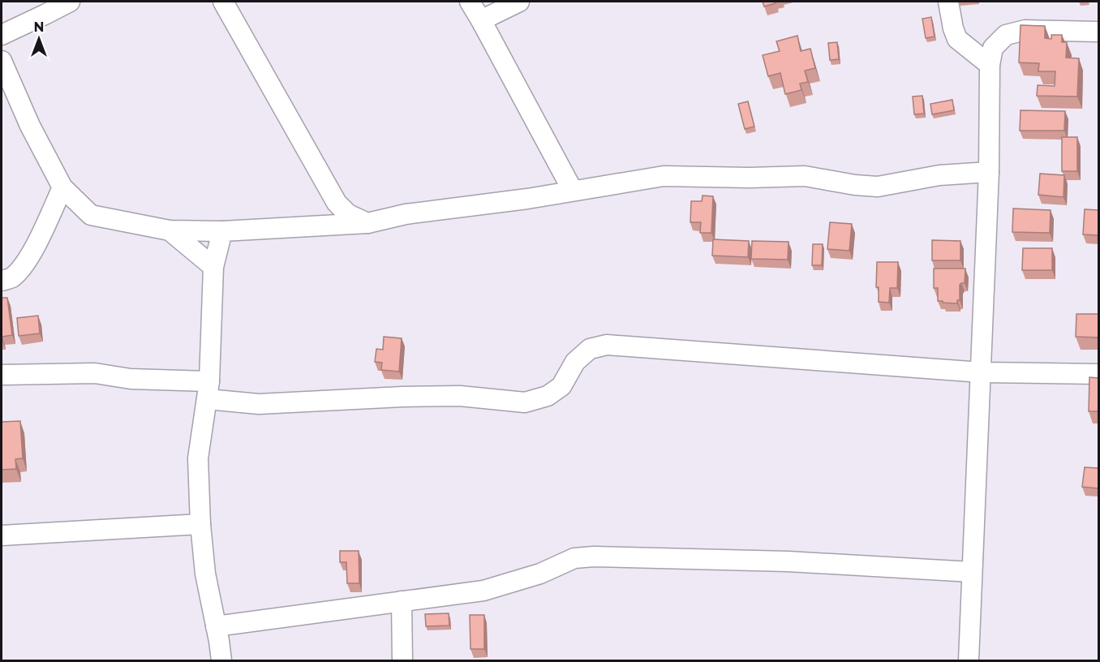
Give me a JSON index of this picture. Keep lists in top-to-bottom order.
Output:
{
  "north": "top"
}
